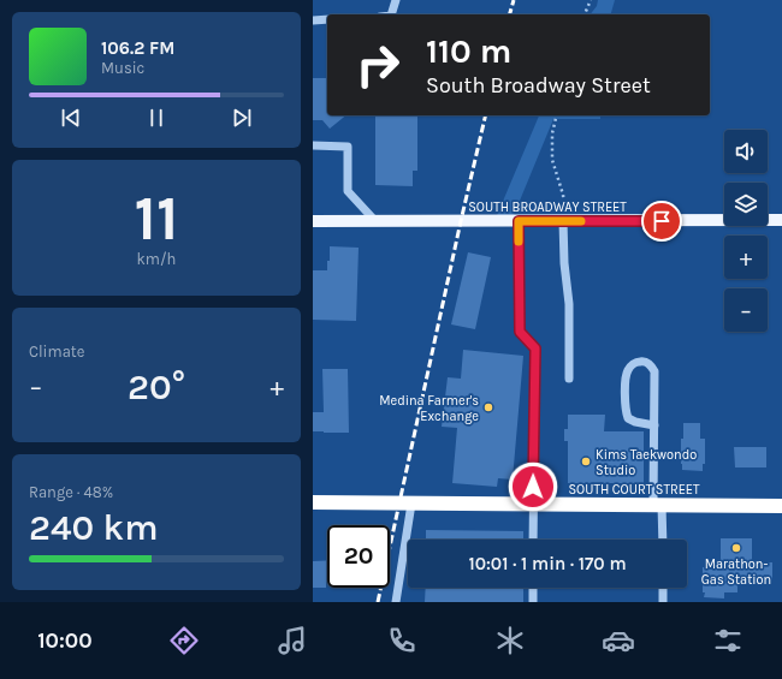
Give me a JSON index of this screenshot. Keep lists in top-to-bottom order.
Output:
{
  "streets": {
    "highway": ["SOUTH COURT STREET"],
    "main road": ["SOUTH BROADWAY STREET"]
  },
  "places": ["Medina Farmer's Exchange", "Kims Taekwondo Studio", "Marathon- Gas Station"],
  "page": {
    "turn": ["110 m", "South Broadway Street"],
    "song": ["106.2 FM", "Music"],
    "map_buttons": ["+", "−"],
    "tile": [
      ["11", "km/h"],
      "Climate",
      ["Range · 48%", "240 km"]
    ],
    "heat": ["−", "20°", "+"],
    "limit": "20",
    "trip": "10:01 · 1 min · 170 m",
    "tabs": "10:00"
  }
}
